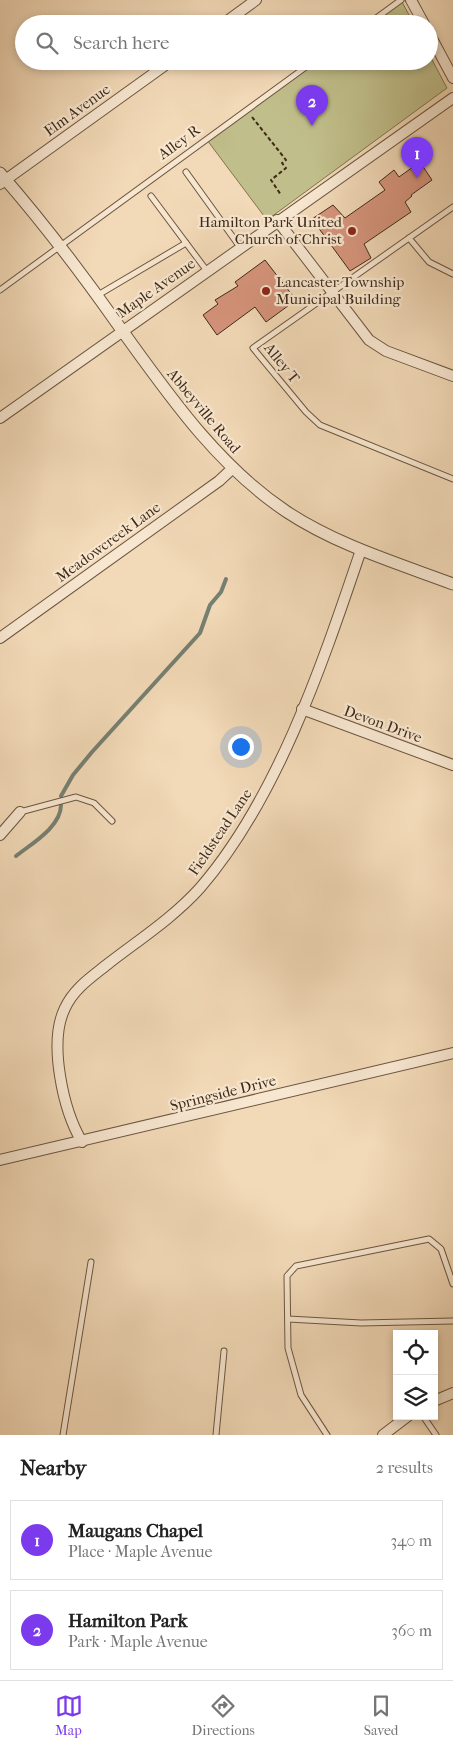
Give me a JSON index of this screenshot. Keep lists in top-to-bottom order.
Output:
{
  "streets": {
    "street": [
      "Elm Avenue",
      "Maple Avenue",
      "Abbeyville Road",
      "Meadowcreek Lane",
      "Devon Drive",
      "Fieldstead Lane",
      "Springside Drive"
    ],
    "lane": ["Alley R", "Alley T"]
  },
  "crossings": [
    ["Elm Avenue", "Abbeyville Road"],
    ["Alley R", "Abbeyville Road"],
    ["Maple Avenue", "Abbeyville Road"],
    ["Abbeyville Road", "Meadowcreek Lane"],
    ["Abbeyville Road", "Fieldstead Lane"],
    ["Devon Drive", "Fieldstead Lane"],
    ["Fieldstead Lane", "Springside Drive"]
  ],
  "places": ["Hamilton Park United Church of Christ", "Lancaster Township Municipal Building"],
  "page": {
    "search": "Search here",
    "pins": ["2", "1"],
    "heading": ["Nearby", "2 results"],
    "list": [
      {
        "mark": "1",
        "name": "Maugans Chapel",
        "note": "Place · Maple Avenue",
        "value": "340 m"
      },
      {
        "mark": "2",
        "name": "Hamilton Park",
        "note": "Park · Maple Avenue",
        "value": "360 m"
      }
    ],
    "nav": ["Map", "Directions", "Saved"]
  }
}
